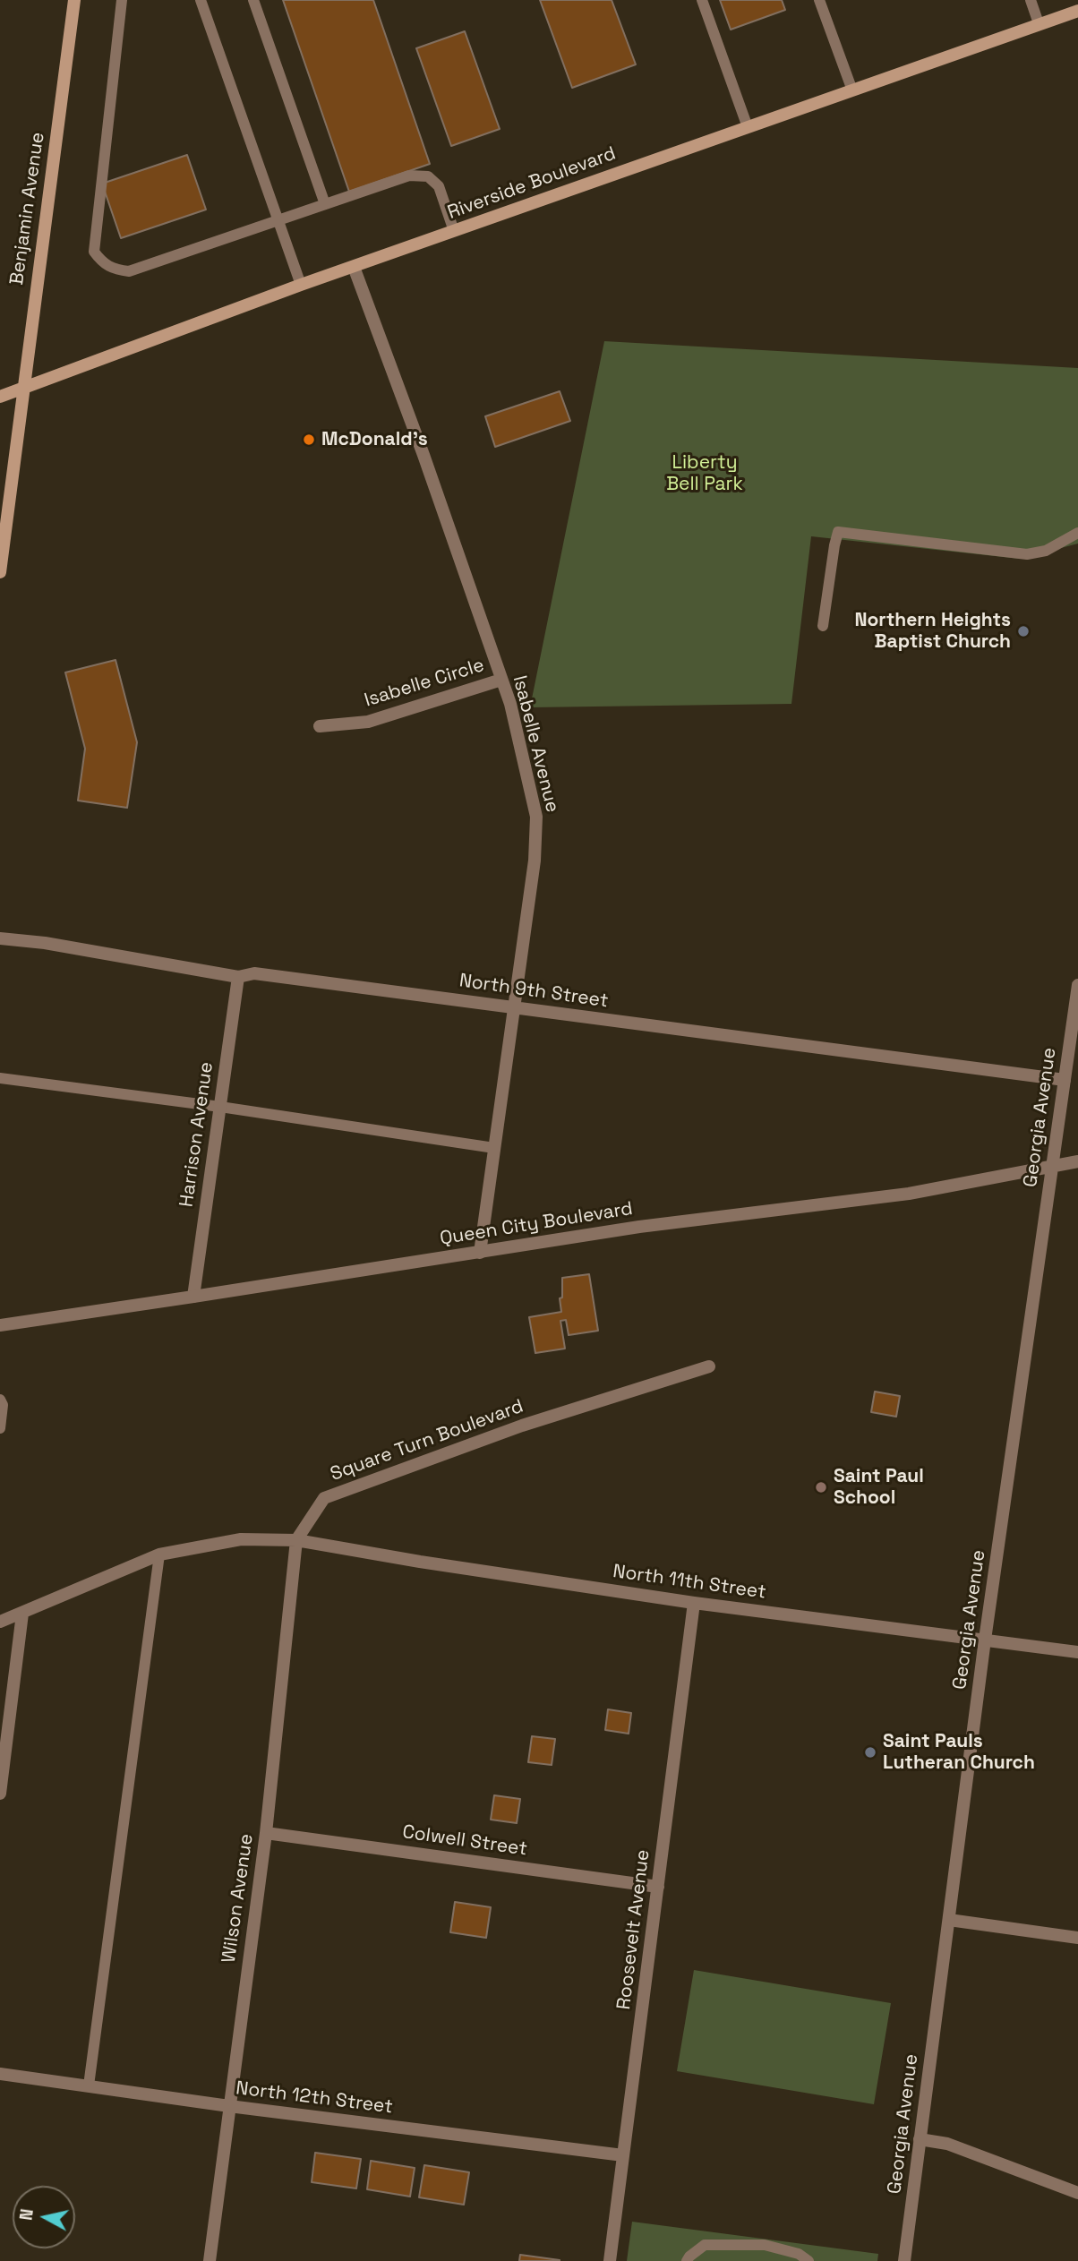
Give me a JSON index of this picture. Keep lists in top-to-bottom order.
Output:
{
  "streets": {
    "main road": ["Riverside Boulevard", "Benjamin Avenue"],
    "street": [
      "Isabelle Circle",
      "Isabelle Avenue",
      "North 9th Street",
      "Georgia Avenue",
      "Harrison Avenue",
      "Queen City Boulevard",
      "Square Turn Boulevard",
      "North 11th Street",
      "Colwell Street",
      "Wilson Avenue",
      "Roosevelt Avenue",
      "North 12th Street"
    ]
  },
  "crossings": [
    ["Riverside Boulevard", "Benjamin Avenue"],
    ["Riverside Boulevard", "Isabelle Avenue"],
    ["Isabelle Circle", "Isabelle Avenue"],
    ["Isabelle Avenue", "North 9th Street"],
    ["Isabelle Avenue", "Queen City Boulevard"],
    ["North 9th Street", "Georgia Avenue"],
    ["North 9th Street", "Harrison Avenue"],
    ["Georgia Avenue", "Queen City Boulevard"],
    ["Georgia Avenue", "North 11th Street"],
    ["Harrison Avenue", "Queen City Boulevard"],
    ["Square Turn Boulevard", "North 11th Street"],
    ["Square Turn Boulevard", "Wilson Avenue"],
    ["North 11th Street", "Wilson Avenue"],
    ["North 11th Street", "Roosevelt Avenue"],
    ["Colwell Street", "Wilson Avenue"],
    ["Colwell Street", "Roosevelt Avenue"],
    ["Wilson Avenue", "North 12th Street"],
    ["Roosevelt Avenue", "North 12th Street"]
  ],
  "parks": ["Liberty Bell Park"],
  "places": [
    "McDonald's",
    "Northern Heights Baptist Church",
    "Saint Paul School",
    "Saint Pauls Lutheran Church"
  ],
  "north": "left"
}
